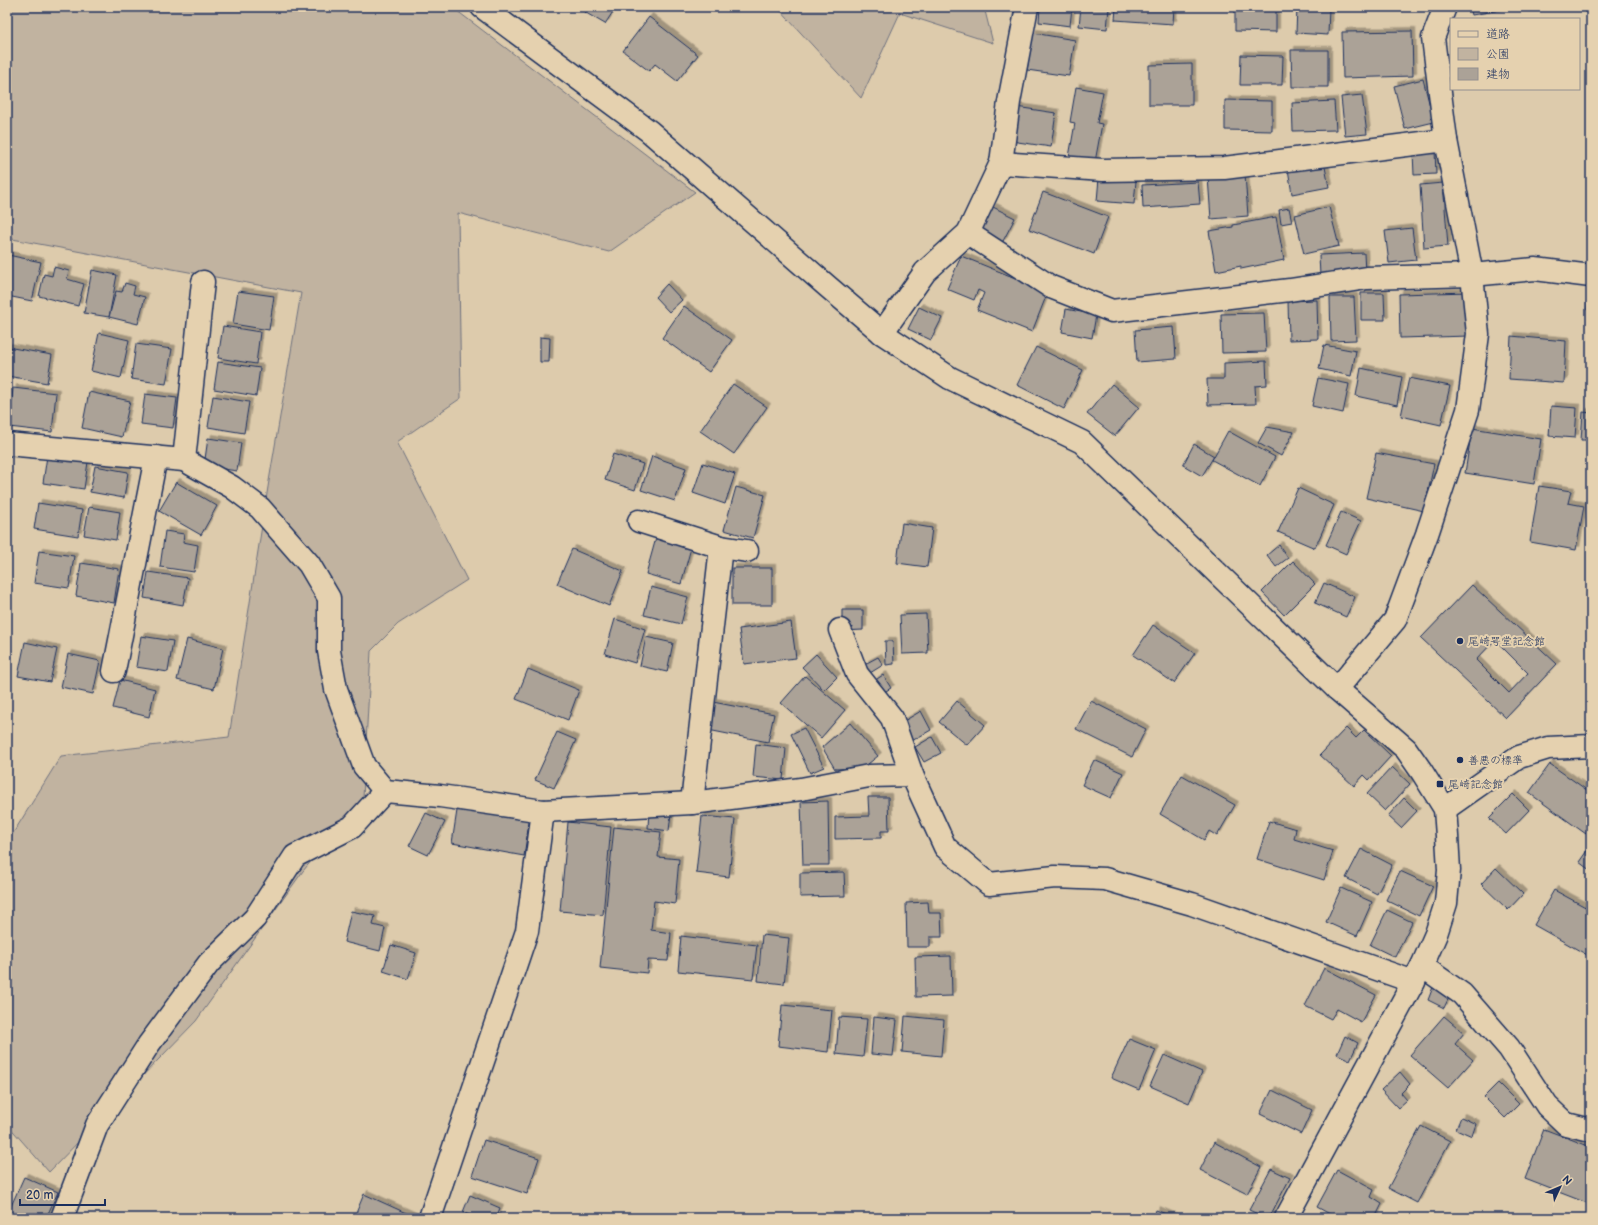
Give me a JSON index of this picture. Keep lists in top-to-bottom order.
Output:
{
  "places": {
    "other": ["尾崎咢堂記念館", "善悪の標準"],
    "transit": ["尾崎記念館"]
  },
  "legend": ["道路", "公園", "建物"],
  "scale_bar": "20 m",
  "north": "top right"
}
